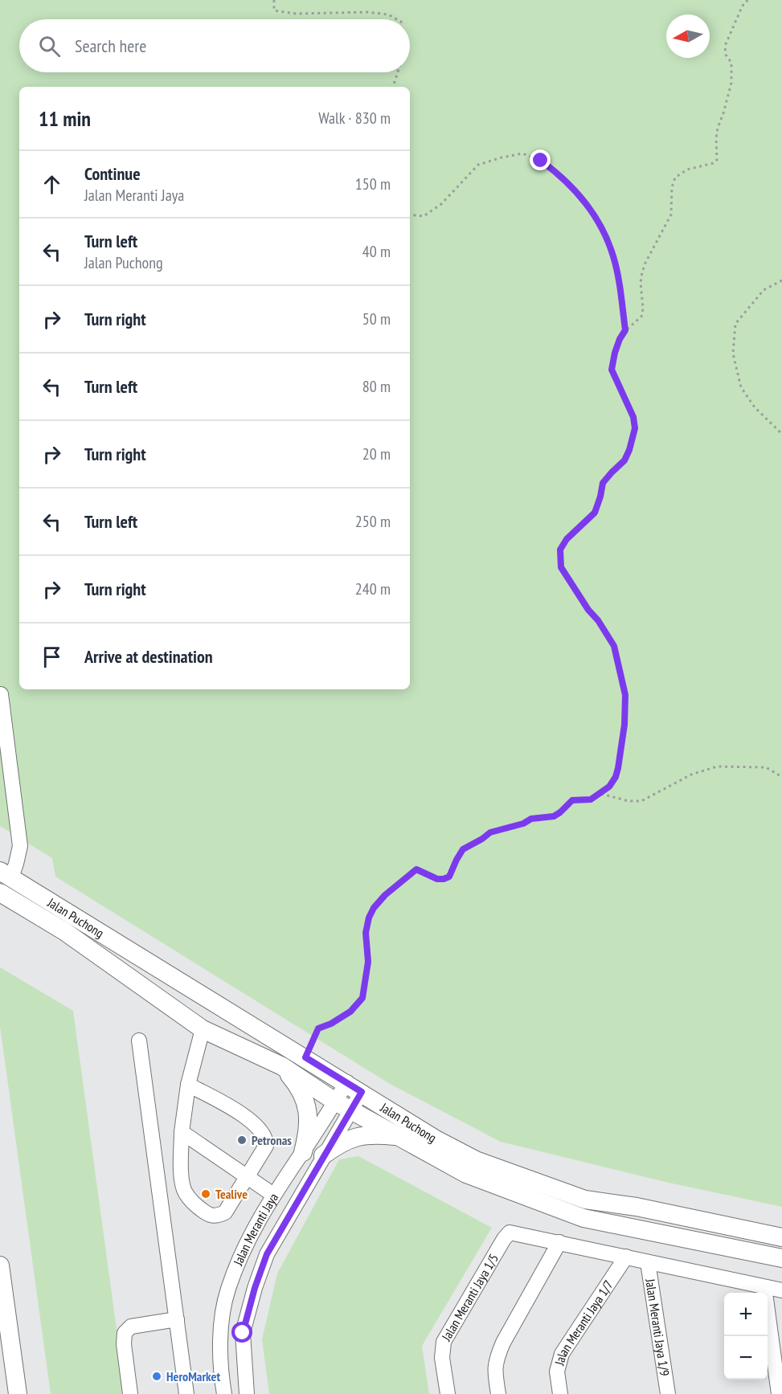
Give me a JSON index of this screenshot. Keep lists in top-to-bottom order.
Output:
{
  "streets": {
    "main road": ["Jalan Puchong"],
    "street": [
      "Jalan Meranti Jaya",
      "Jalan Meranti Jaya 1/5",
      "Jalan Meranti Jaya 1/7",
      "Jalan Meranti Jaya 1/9"
    ]
  },
  "crossings": [
    ["Jalan Puchong", "Jalan Meranti Jaya"]
  ],
  "places": ["Petronas", "Tealive", "HeroMarket"],
  "north": "left",
  "page": {
    "search": "Search here",
    "heading": ["11 min", "Walk · 830 m"],
    "list": [
      ["Continue", "Jalan Meranti Jaya", "150 m"],
      ["Turn left", "Jalan Puchong", "40 m"],
      ["Turn right", "50 m"],
      ["Turn left", "80 m"],
      ["Turn right", "20 m"],
      ["Turn left", "250 m"],
      ["Turn right", "240 m"],
      "Arrive at destination"
    ],
    "map_buttons": ["+", "−"]
  }
}
